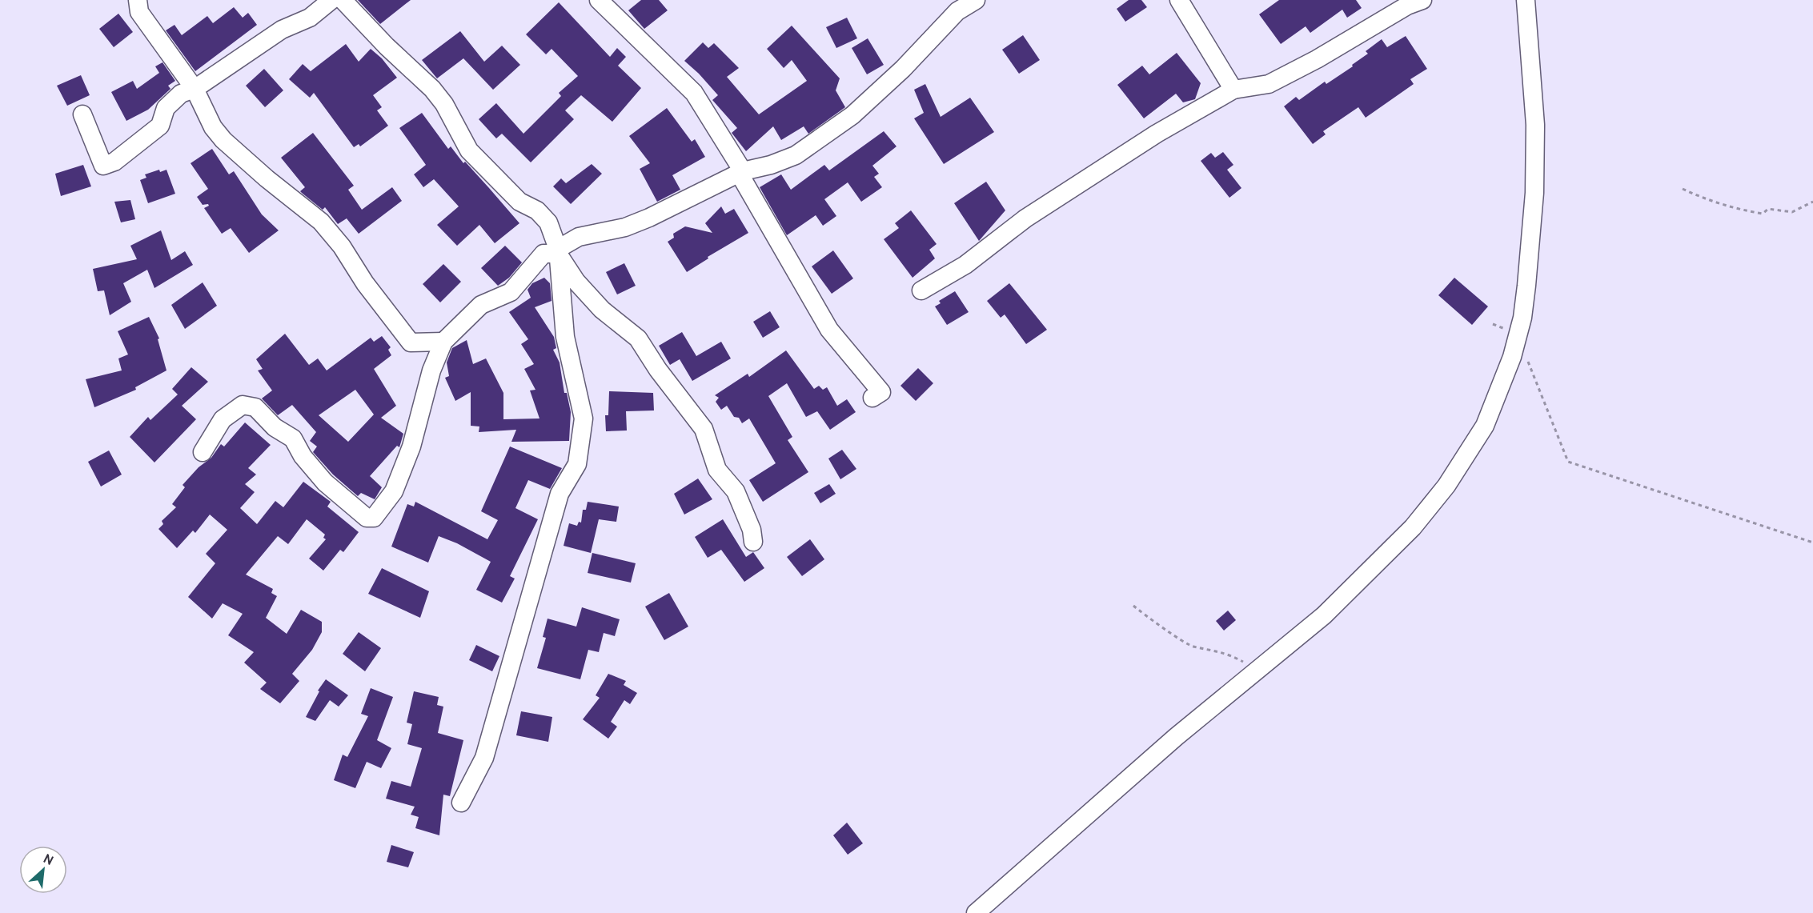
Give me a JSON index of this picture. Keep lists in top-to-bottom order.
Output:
{
  "north": "top right"
}
